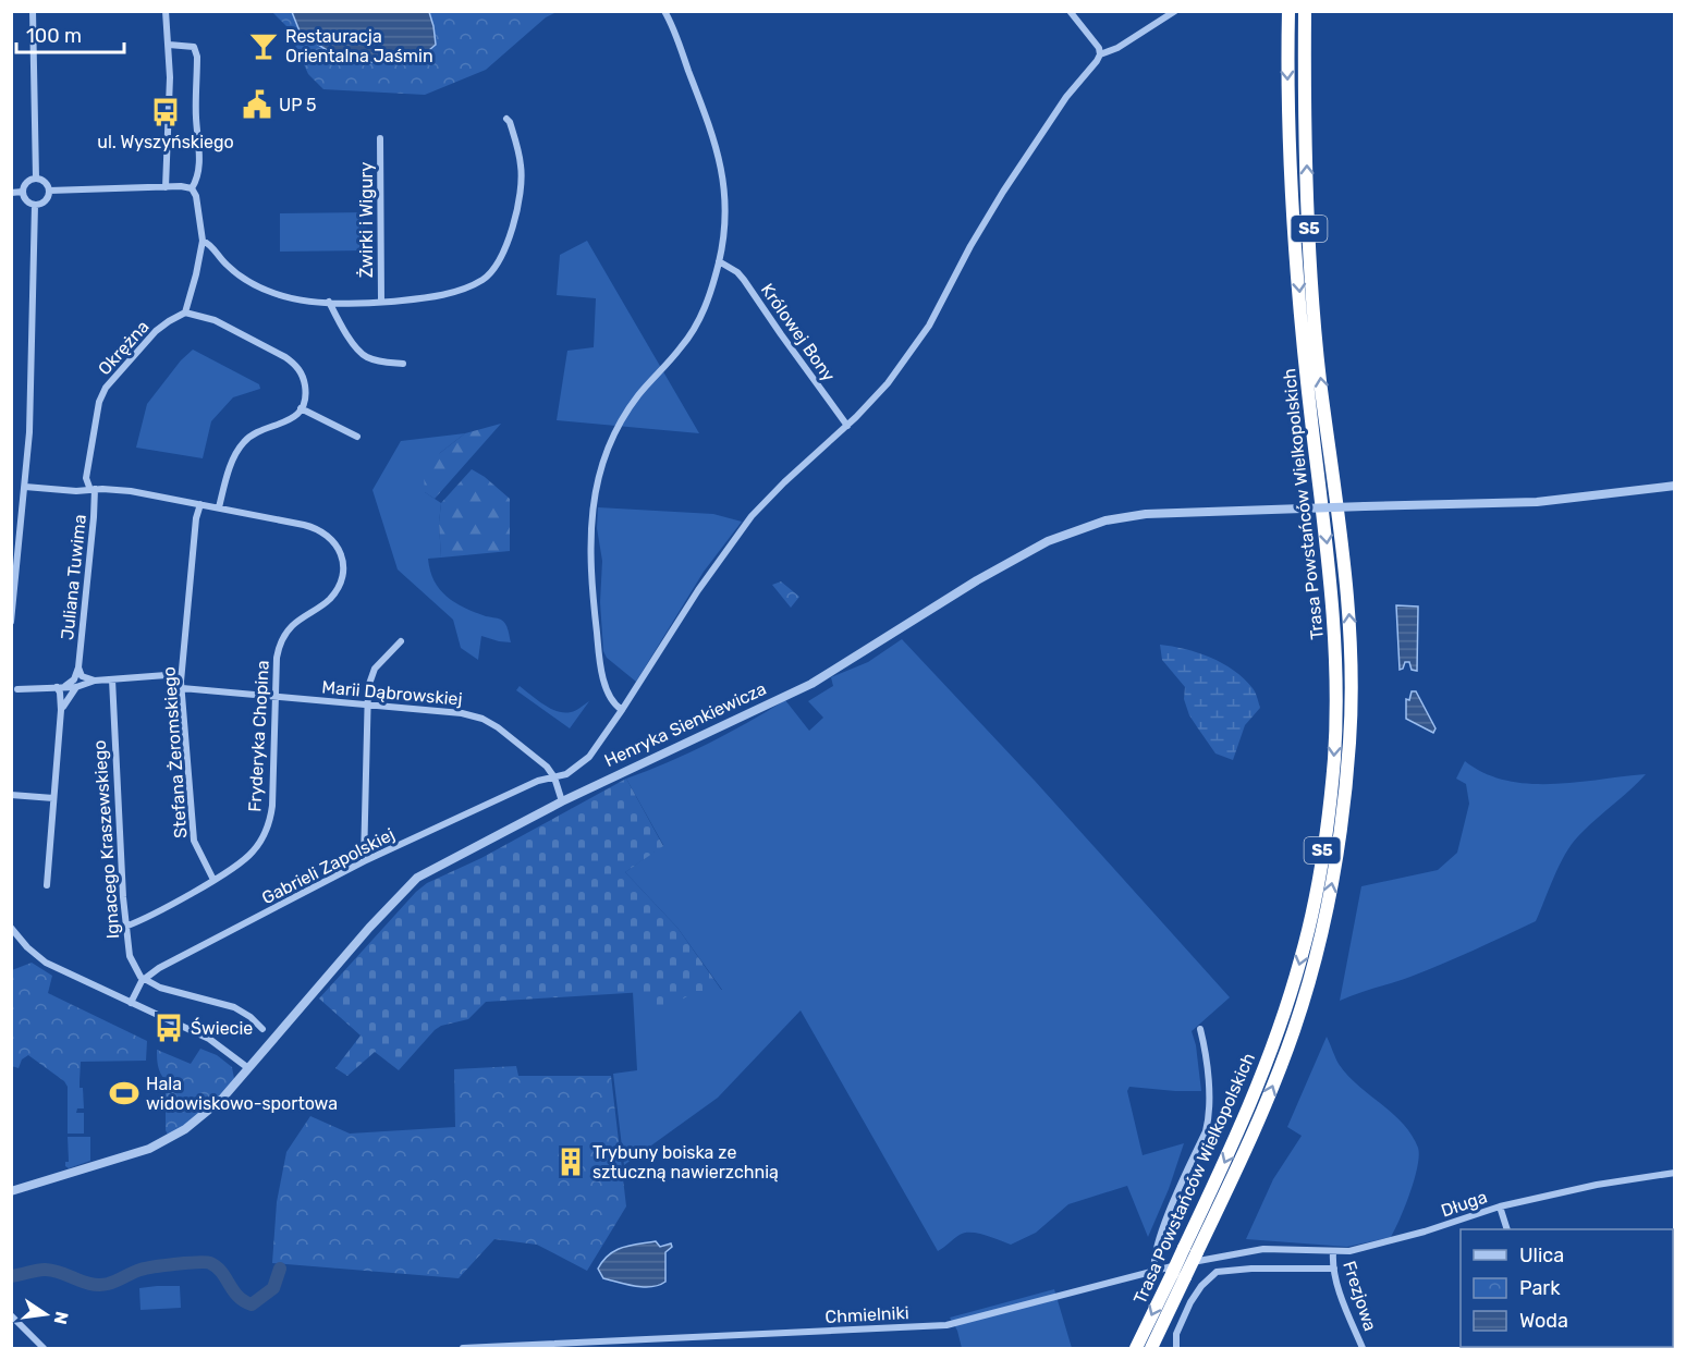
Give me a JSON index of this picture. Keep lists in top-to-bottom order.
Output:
{
  "streets": {
    "highway": ["S5", "Trasa Powstańców Wielkopolskich"],
    "street": [
      "Żwirki i Wigury",
      "Królowej Bony",
      "Okrężna",
      "Juliana Tuwima",
      "Marii Dąbrowskiej",
      "Henryka Sienkiewicza",
      "Fryderyka Chopina",
      "Stefana Żeromskiego",
      "Ignacego Kraszewskiego",
      "Gabrieli Zapolskiej",
      "Długa",
      "Frezjowa",
      "Chmielniki"
    ]
  },
  "crossings": [
    ["Królowej Bony", "Gabrieli Zapolskiej"],
    ["Okrężna", "Juliana Tuwima"],
    ["Okrężna", "Fryderyka Chopina"],
    ["Juliana Tuwima", "Fryderyka Chopina"],
    ["Marii Dąbrowskiej", "Henryka Sienkiewicza"],
    ["Marii Dąbrowskiej", "Fryderyka Chopina"],
    ["Marii Dąbrowskiej", "Stefana Żeromskiego"],
    ["Marii Dąbrowskiej", "Gabrieli Zapolskiej"],
    ["Fryderyka Chopina", "Stefana Żeromskiego"],
    ["Fryderyka Chopina", "Ignacego Kraszewskiego"],
    ["Ignacego Kraszewskiego", "Gabrieli Zapolskiej"],
    ["Długa", "Frezjowa"],
    ["Długa", "Chmielniki"]
  ],
  "places": {
    "bar": ["Restauracja Orientalna Jaśmin"],
    "public building": ["UP 5"],
    "bus stop": ["ul. Wyszyńskiego", "Świecie"],
    "sports": ["Hala widowiskowo-sportowa"],
    "building": ["Trybuny boiska ze sztuczną nawierzchnią"]
  },
  "legend": ["Ulica", "Park", "Woda"],
  "scale_bar": "100 m",
  "north": "right"
}
